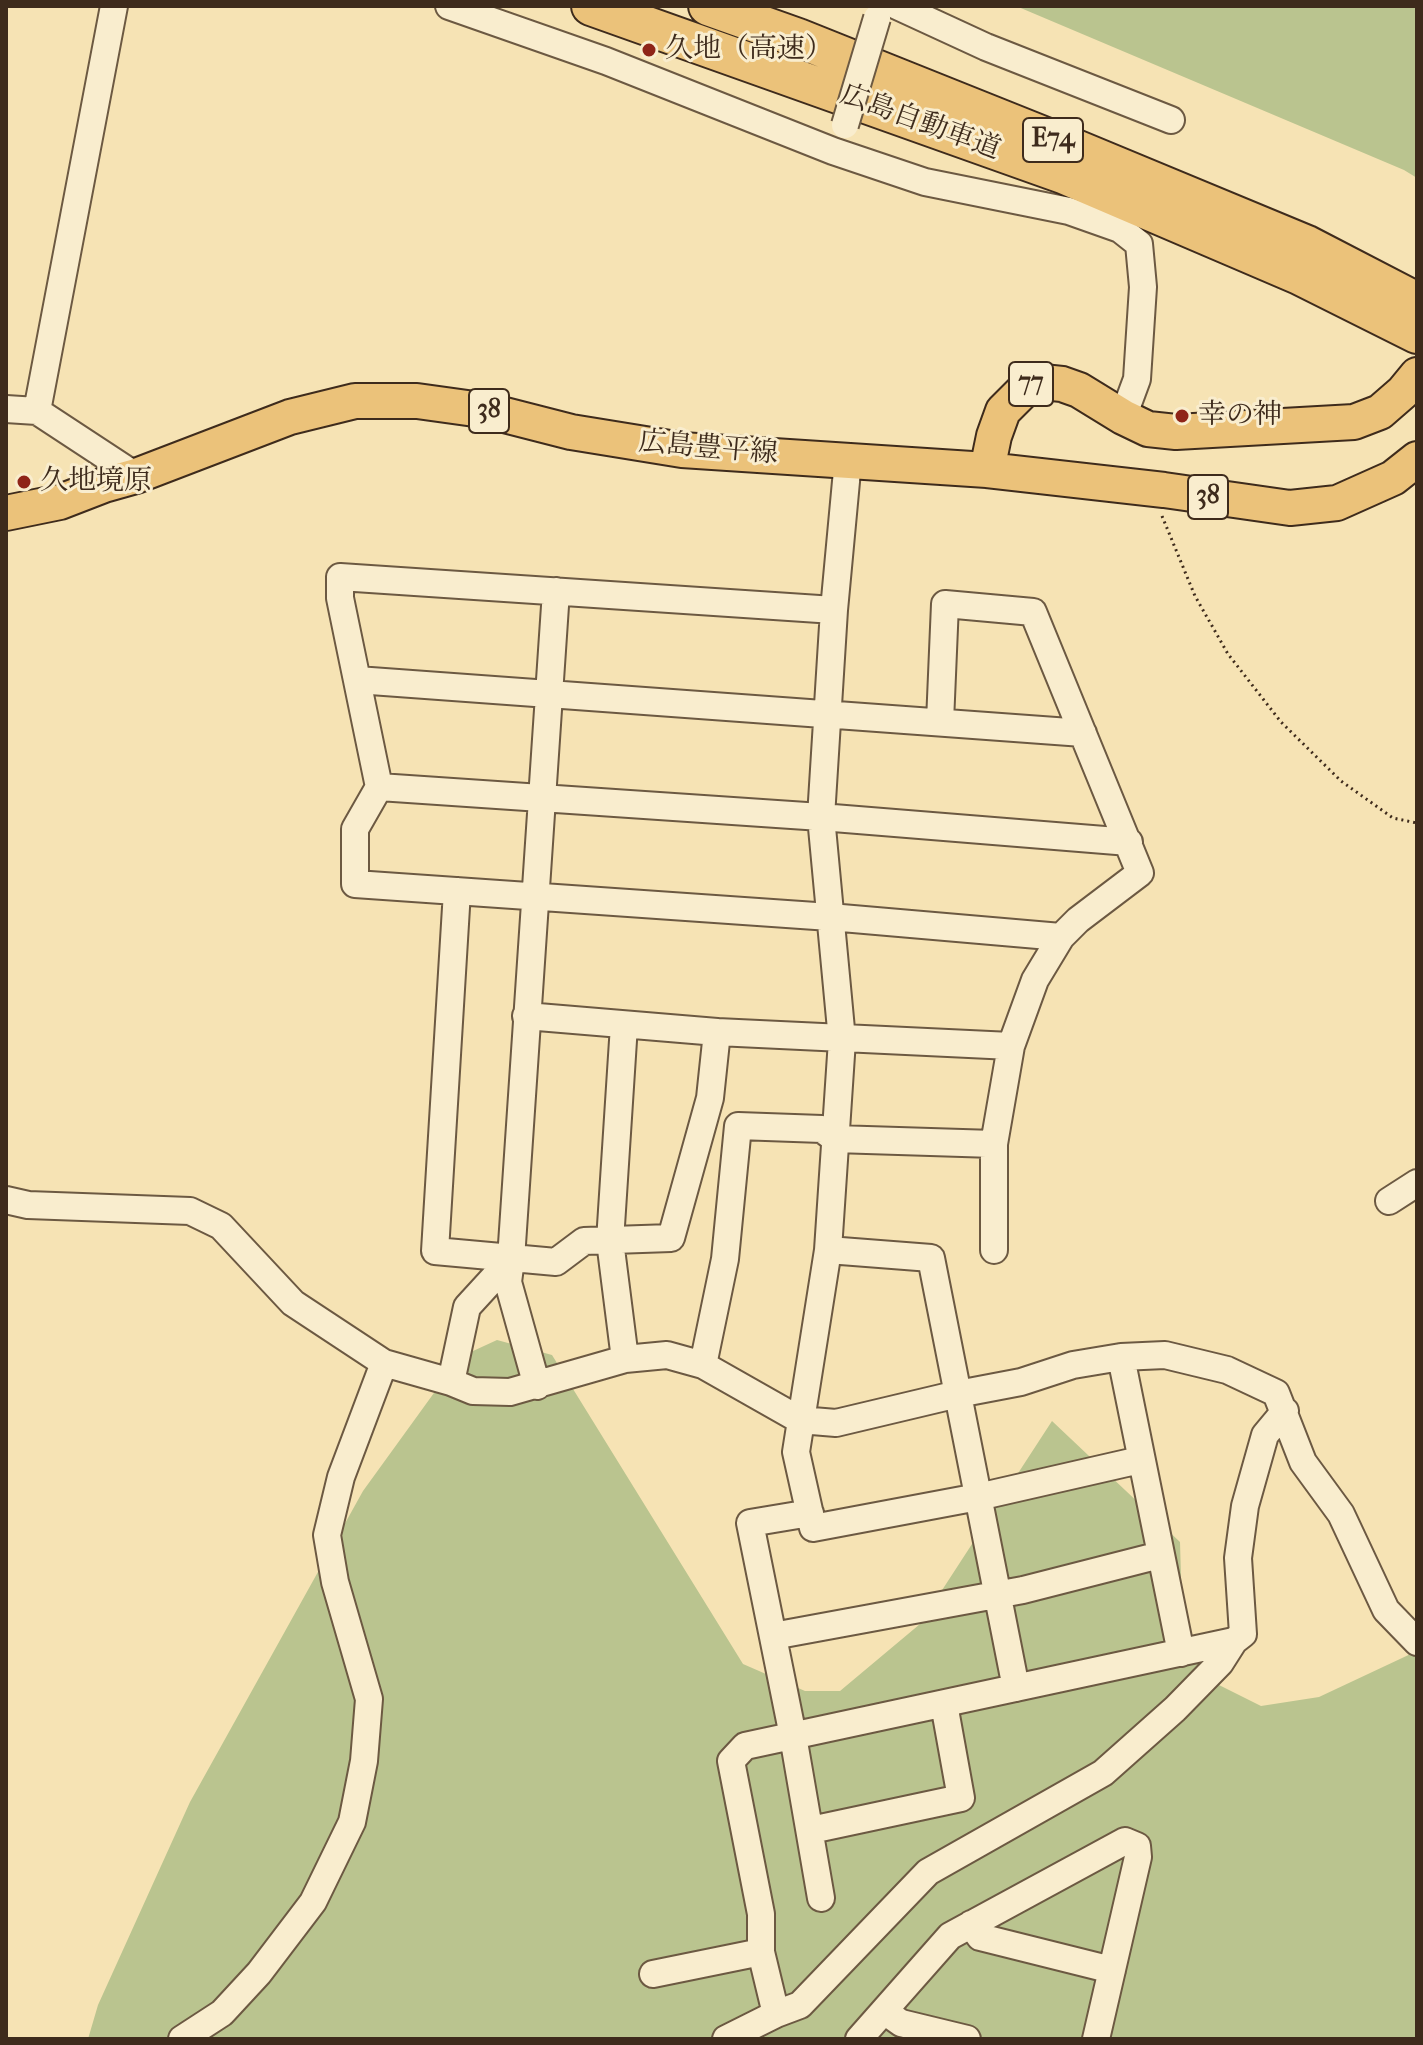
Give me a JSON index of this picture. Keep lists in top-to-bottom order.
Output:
{
  "streets": {
    "highway": ["広島自動車道", "E74"],
    "main road": ["77", "38", "広島豊平線"]
  },
  "crossings": [
    ["77", "広島豊平線"]
  ],
  "places": ["久地（高速）", "幸の神", "久地境原"]
}
